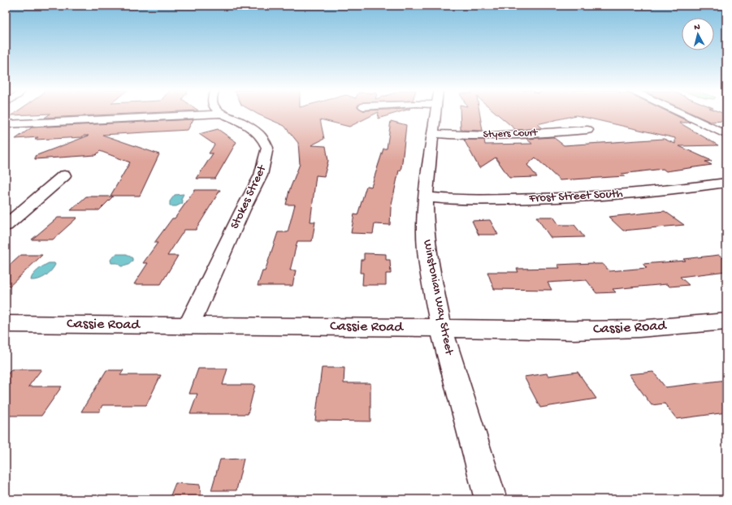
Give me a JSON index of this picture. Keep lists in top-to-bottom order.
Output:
{
  "streets": {
    "street": [
      "Styers Court",
      "Frost Street South",
      "Stokes Street",
      "Winstonian Way Street",
      "Cassie Road"
    ]
  },
  "crossings": [
    ["Styers Court", "Winstonian Way Street"],
    ["Frost Street South", "Winstonian Way Street"],
    ["Stokes Street", "Cassie Road"],
    ["Winstonian Way Street", "Cassie Road"]
  ],
  "north": "top"
}
